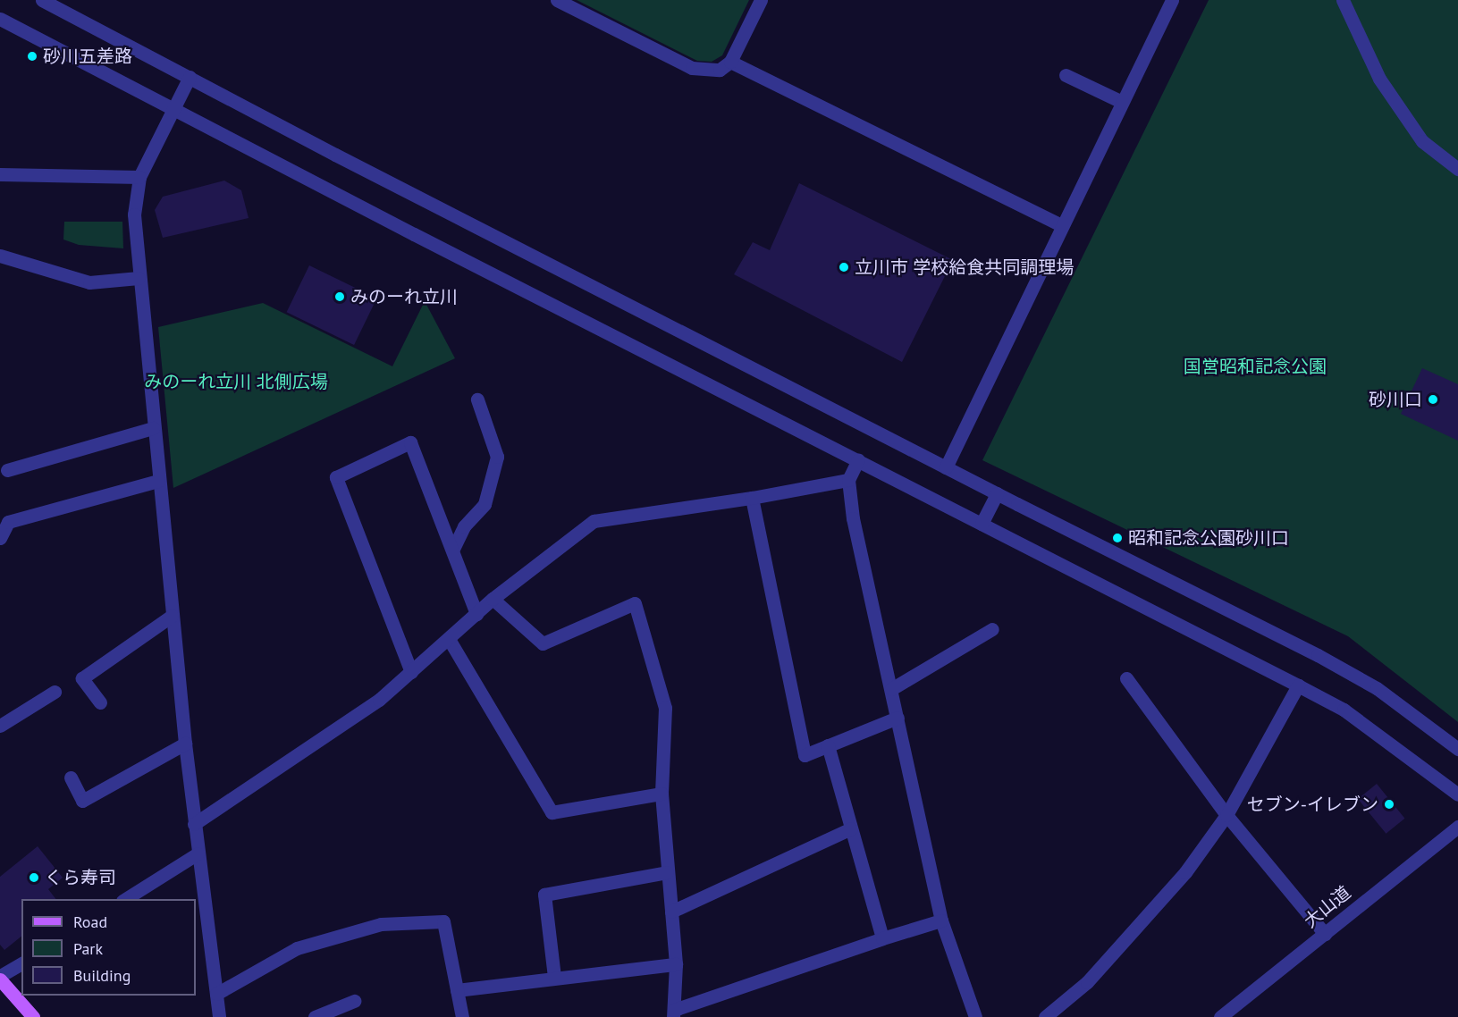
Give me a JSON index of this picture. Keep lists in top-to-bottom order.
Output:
{
  "streets": {
    "street": ["大山道"]
  },
  "parks": ["国営昭和記念公園", "みのーれ立川 北側広場"],
  "places": [
    "砂川五差路",
    "立川市 学校給食共同調理場",
    "みのーれ立川",
    "砂川口",
    "昭和記念公園砂川口",
    "セブン-イレブン",
    "くら寿司"
  ],
  "legend": ["Road", "Park", "Building"]
}
